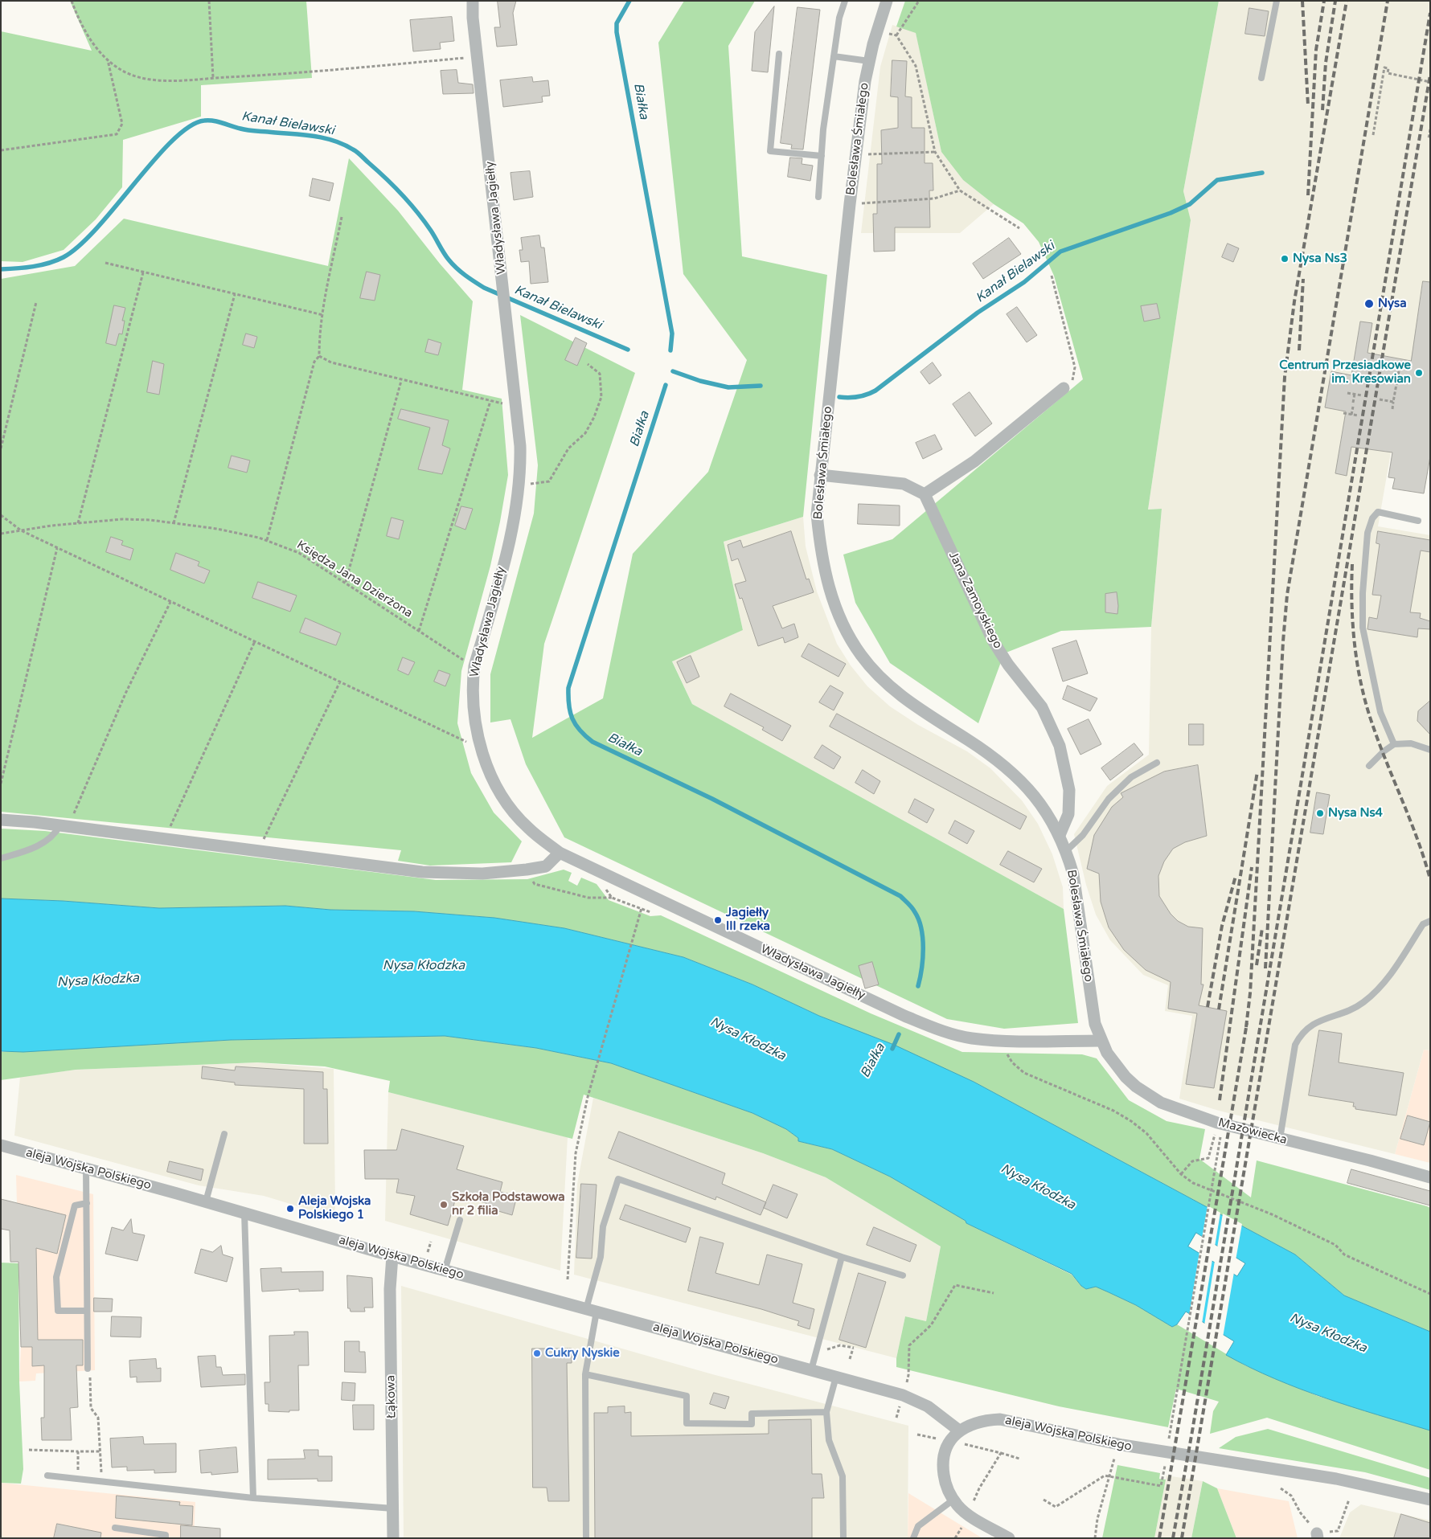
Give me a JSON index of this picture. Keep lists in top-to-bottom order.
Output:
{
  "streets": {
    "street": [
      "Bolesława Śmiałego",
      "Władysława Jagiełły",
      "Jana Zamoyskiego",
      "Mazowiecka",
      "aleja Wojska Polskiego",
      "Łąkowa"
    ],
    "path": ["Księdza Jana Dzierżona"]
  },
  "crossings": [
    ["Bolesława Śmiałego", "Władysława Jagiełły"],
    ["Bolesława Śmiałego", "Jana Zamoyskiego"],
    ["Bolesława Śmiałego", "Mazowiecka"],
    ["Władysława Jagiełły", "Księdza Jana Dzierżona"],
    ["Władysława Jagiełły", "Mazowiecka"],
    ["aleja Wojska Polskiego", "Łąkowa"]
  ],
  "water": ["Białka", "Kanał Bielawski", "Nysa Kłodzka"],
  "places": [
    "Nysa Ns3",
    "Nysa",
    "Centrum Przesiadkowe im. Kresowian",
    "Nysa Ns4",
    "Jagiełły III rzeka",
    "Szkoła Podstawowa nr 2 filia",
    "Aleja Wojska Polskiego 1",
    "Cukry Nyskie"
  ]
}
